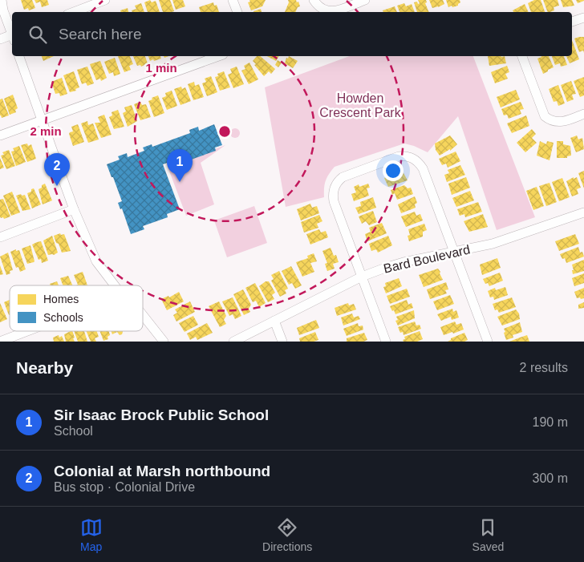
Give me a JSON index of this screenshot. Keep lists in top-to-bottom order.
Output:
{
  "streets": {
    "street": ["Bard Boulevard"]
  },
  "parks": ["Howden Crescent Park"],
  "legend": ["Homes", "Schools"],
  "page": {
    "search": "Search here",
    "pins": ["1", "2"],
    "heading": ["Nearby", "2 results"],
    "list": [
      {
        "mark": "1",
        "name": "Sir Isaac Brock Public School",
        "note": "School",
        "value": "190 m"
      },
      {
        "mark": "2",
        "name": "Colonial at Marsh northbound",
        "note": "Bus stop · Colonial Drive",
        "value": "300 m"
      }
    ],
    "nav": ["Map", "Directions", "Saved"]
  },
  "rings": ["1 min", "2 min"]
}
